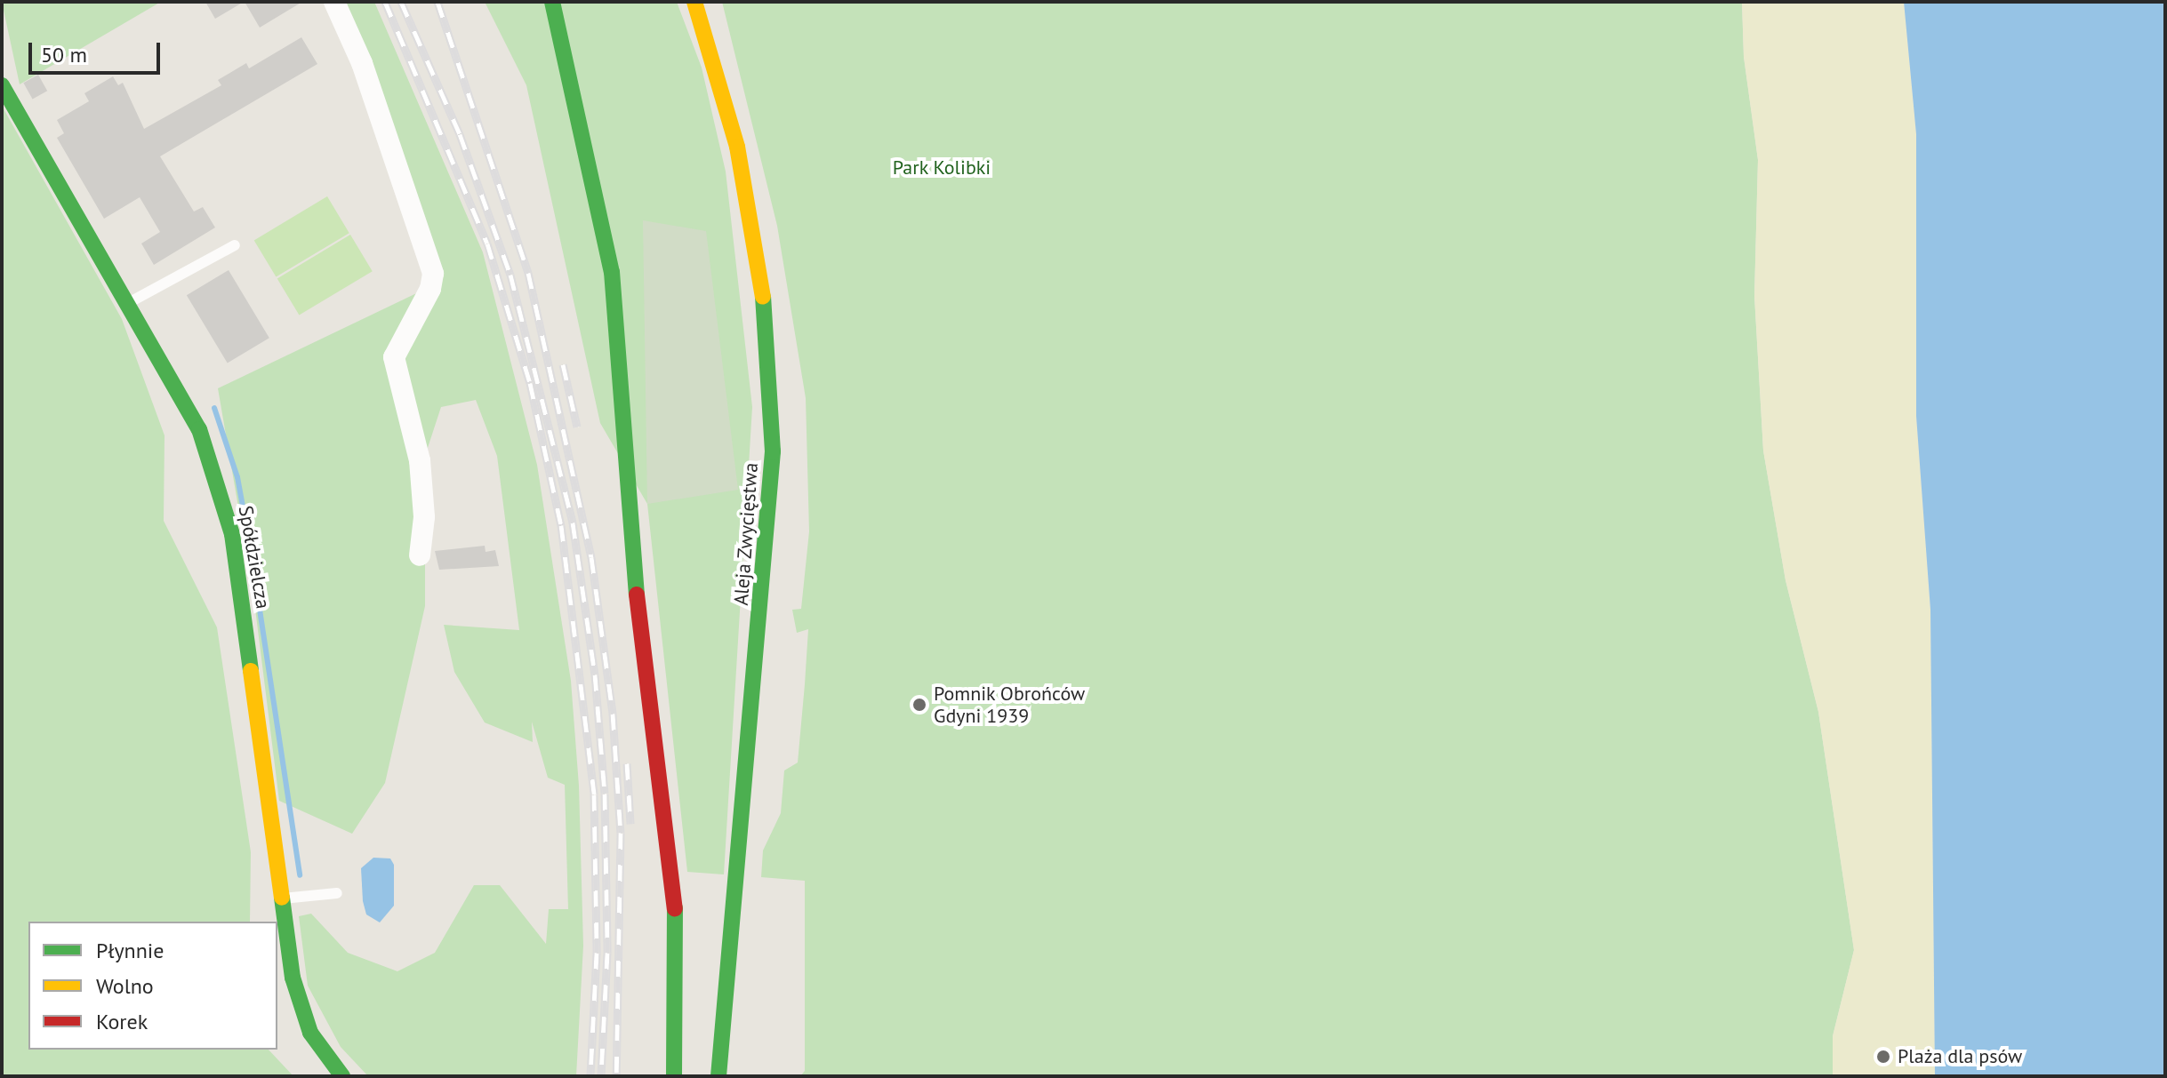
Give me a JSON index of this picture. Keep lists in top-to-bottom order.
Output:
{
  "streets": {
    "main road": ["Aleja Zwycięstwa", "Spółdzielcza"]
  },
  "parks": ["Park Kolibki"],
  "places": ["Pomnik Obrońców Gdyni 1939", "Plaża dla psów"],
  "legend": ["Płynnie", "Wolno", "Korek"],
  "scale_bar": "50 m"
}
